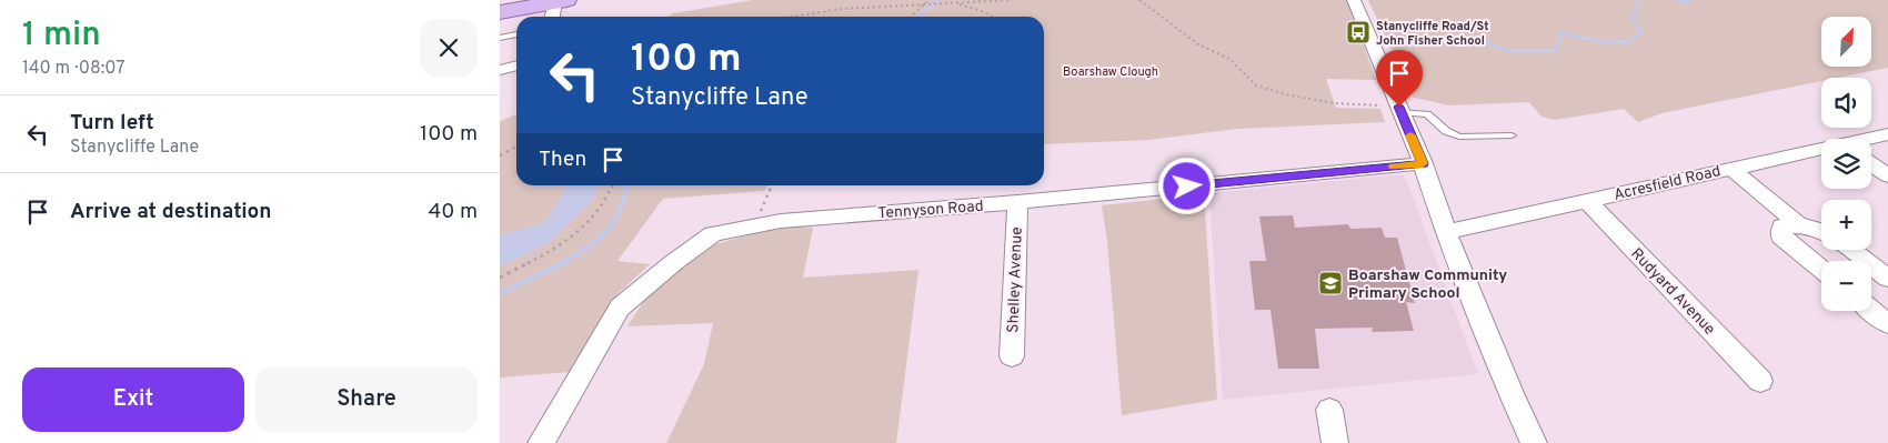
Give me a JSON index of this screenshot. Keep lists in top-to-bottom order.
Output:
{
  "streets": {
    "street": [
      "Acresfield Road",
      "Tennyson Road",
      "Shelley Avenue",
      "Rudyard Avenue"
    ]
  },
  "crossings": [
    ["Acresfield Road", "Rudyard Avenue"],
    ["Tennyson Road", "Shelley Avenue"]
  ],
  "parks": ["Boarshaw Clough"],
  "places": {
    "bus stop": ["Stanycliffe Road/St John Fisher School"],
    "school or university": ["Boarshaw Community Primary School"]
  },
  "north": "top right",
  "page": {
    "heading": ["1 min", "140 m · 08:07"],
    "map_buttons": ["+", "−"],
    "turn": ["100 m", "Stanycliffe Lane"],
    "list": [
      {
        "name": "Turn left",
        "note": "Stanycliffe Lane",
        "value": "100 m"
      },
      {
        "name": "Arrive at destination",
        "value": "40 m"
      }
    ],
    "then": "Then",
    "buttons": ["Exit", "Share"]
  }
}
